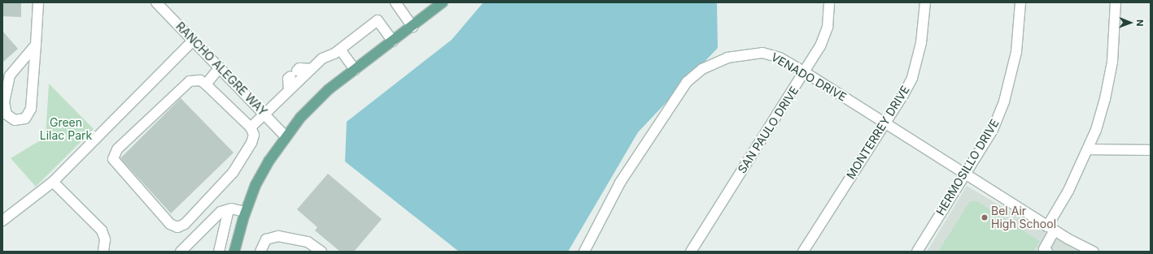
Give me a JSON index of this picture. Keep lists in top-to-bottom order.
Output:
{
  "streets": {
    "street": [
      "RANCHO ALEGRE WAY",
      "VENADO DRIVE",
      "SAN PAULO DRIVE",
      "MONTERREY DRIVE",
      "HERMOSILLO DRIVE"
    ]
  },
  "crossings": [
    ["VENADO DRIVE", "SAN PAULO DRIVE"],
    ["VENADO DRIVE", "MONTERREY DRIVE"],
    ["VENADO DRIVE", "HERMOSILLO DRIVE"]
  ],
  "parks": ["Green Lilac Park"],
  "places": ["Bel Air High School"],
  "north": "right"
}
